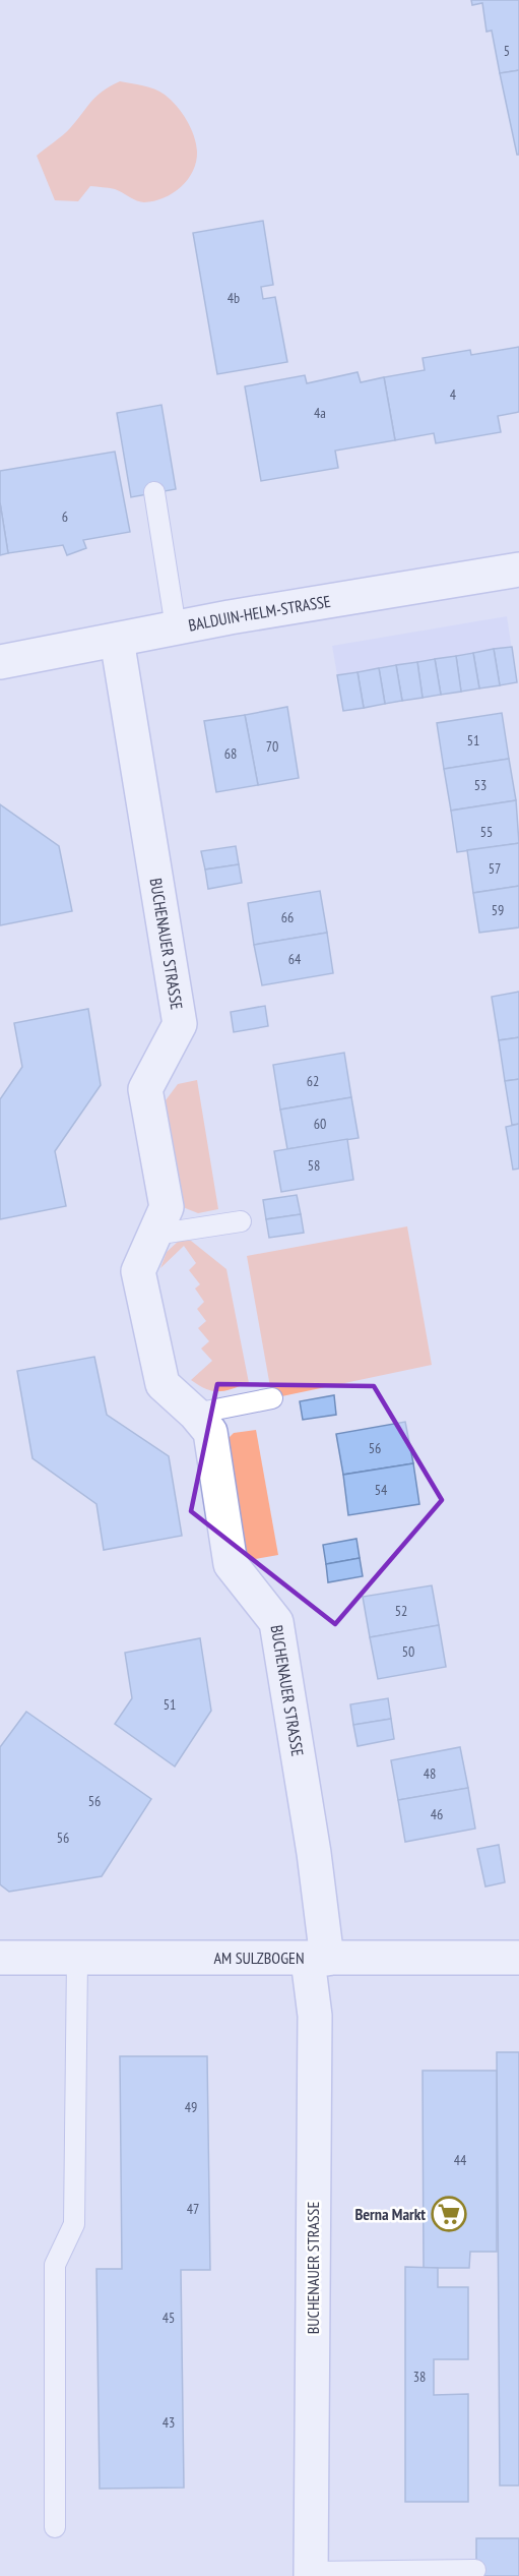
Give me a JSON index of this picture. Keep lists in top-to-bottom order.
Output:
{
  "streets": {
    "street": ["BALDUIN-HELM-STRASSE", "BUCHENAUER STRASSE", "AM SULZBOGEN"]
  },
  "crossings": [
    ["BALDUIN-HELM-STRASSE", "BUCHENAUER STRASSE"],
    ["BUCHENAUER STRASSE", "AM SULZBOGEN"]
  ],
  "places": {
    "supermarket": ["Berna Markt"]
  },
  "house_numbers": [
    "5",
    "4b",
    "4",
    "4a",
    "6",
    "51",
    "70",
    "68",
    "53",
    "55",
    "57",
    "59",
    "66",
    "64",
    "62",
    "60",
    "58",
    "56",
    "54",
    "52",
    "50",
    "51",
    "48",
    "56",
    "46",
    "56",
    "49",
    "44",
    "47",
    "45",
    "38",
    "43"
  ]
}
